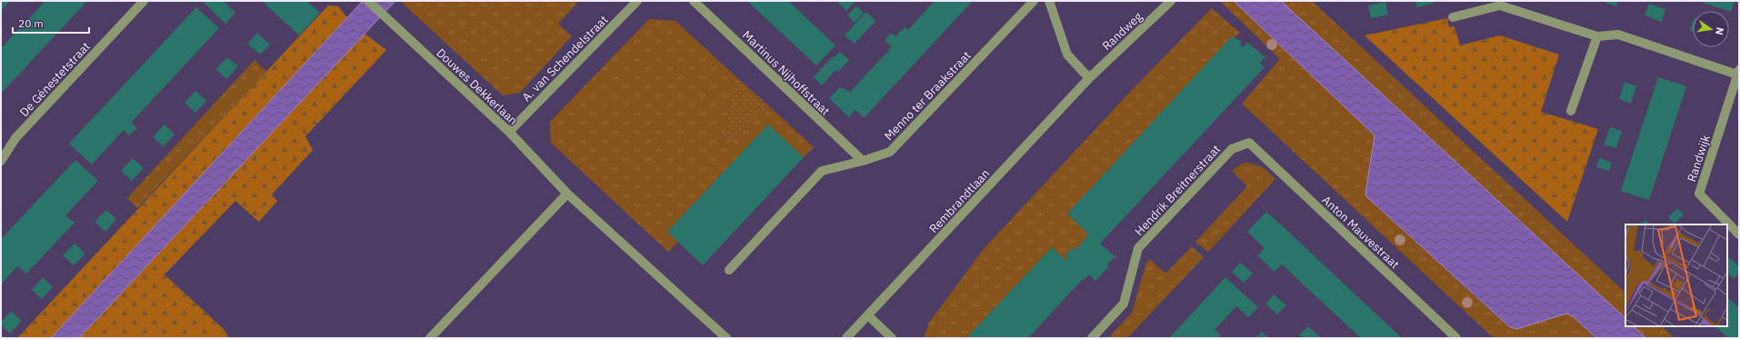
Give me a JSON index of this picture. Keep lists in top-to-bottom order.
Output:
{
  "streets": {
    "street": [
      "Randweg",
      "A. van Schendelstraat",
      "Martinus Nijhoffstraat",
      "De Génestetstraat",
      "Douwes Dekkerlaan",
      "Menno ter Braakstraat",
      "Randwijk",
      "Hendrik Breitnerstraat",
      "Rembrandtlaan",
      "Anton Mauvestraat"
    ]
  },
  "crossings": [
    ["Randweg", "Rembrandtlaan"],
    ["A. van Schendelstraat", "Douwes Dekkerlaan"],
    ["Martinus Nijhoffstraat", "Menno ter Braakstraat"],
    ["Hendrik Breitnerstraat", "Anton Mauvestraat"]
  ],
  "scale_bar": "20 m",
  "north": "right"
}
